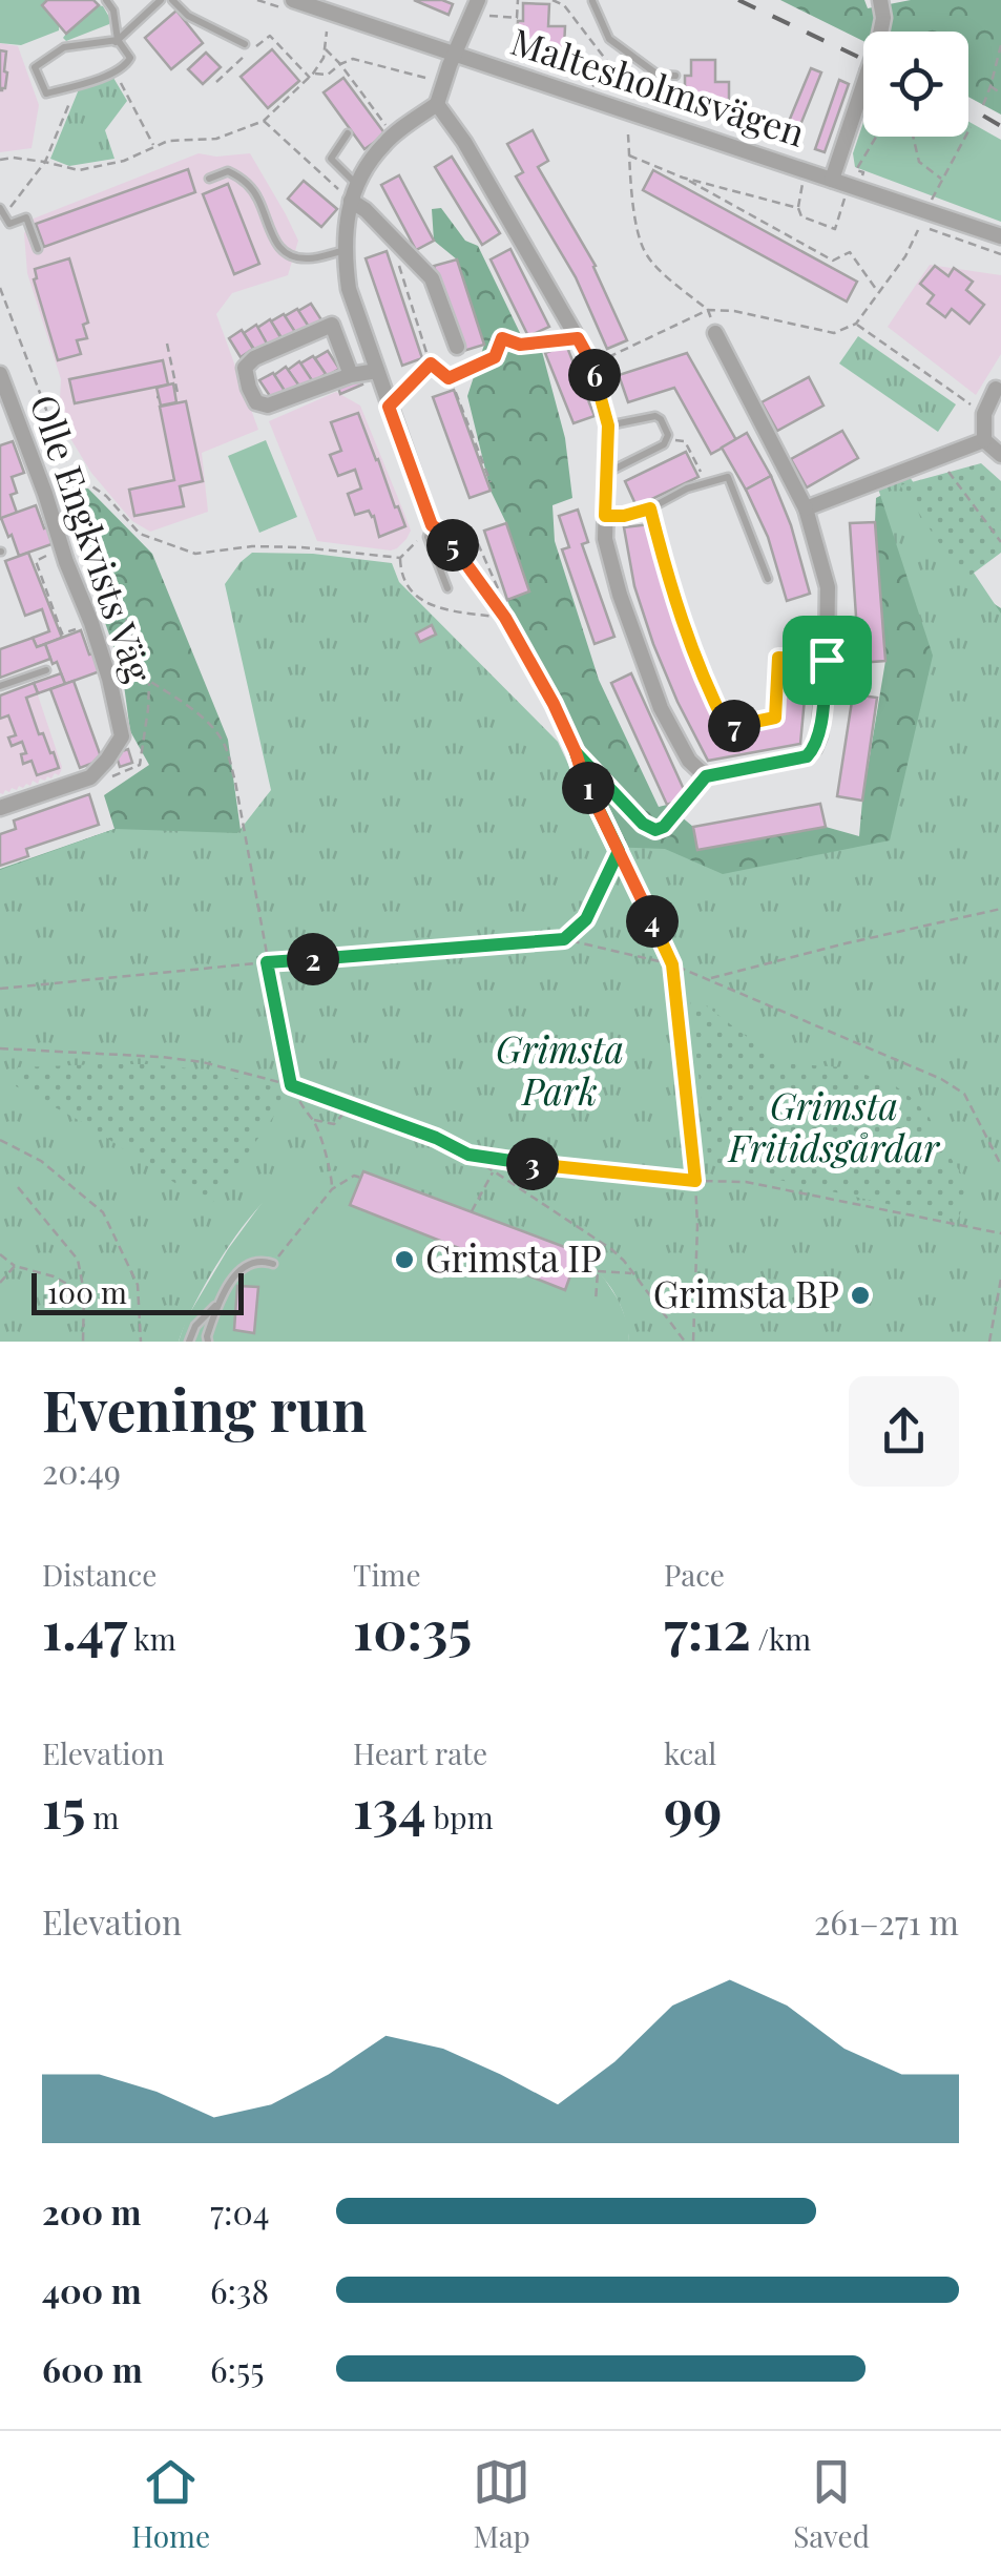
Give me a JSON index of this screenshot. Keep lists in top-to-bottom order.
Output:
{
  "streets": {
    "street": ["Maltesholmsvägen", "Olle Engkvists Väg"]
  },
  "parks": ["Grimsta Park", "Grimsta Fritidsgårdar"],
  "places": ["Grimsta IP", "Grimsta BP"],
  "scale_bar": "100 m",
  "page": {
    "pins": [
      "6",
      "5",
      "7",
      "1",
      "4",
      "2",
      "3"
    ],
    "scale": "100 m",
    "heading": ["Evening run", "20:49"],
    "stats": [
      ["Distance", "1.47 km"],
      ["Time", "10:35"],
      ["Pace", "7:12 /km"],
      ["Elevation", "15 m"],
      ["Heart rate", "134 bpm"],
      ["kcal", "99"]
    ],
    "chart": ["Elevation", "261–271 m"],
    "list": [
      {
        "name": "200 m",
        "note": "7:04"
      },
      {
        "name": "400 m",
        "note": "6:38"
      },
      {
        "name": "600 m",
        "note": "6:55"
      }
    ],
    "tabs": ["Home", "Map", "Saved"]
  }
}
